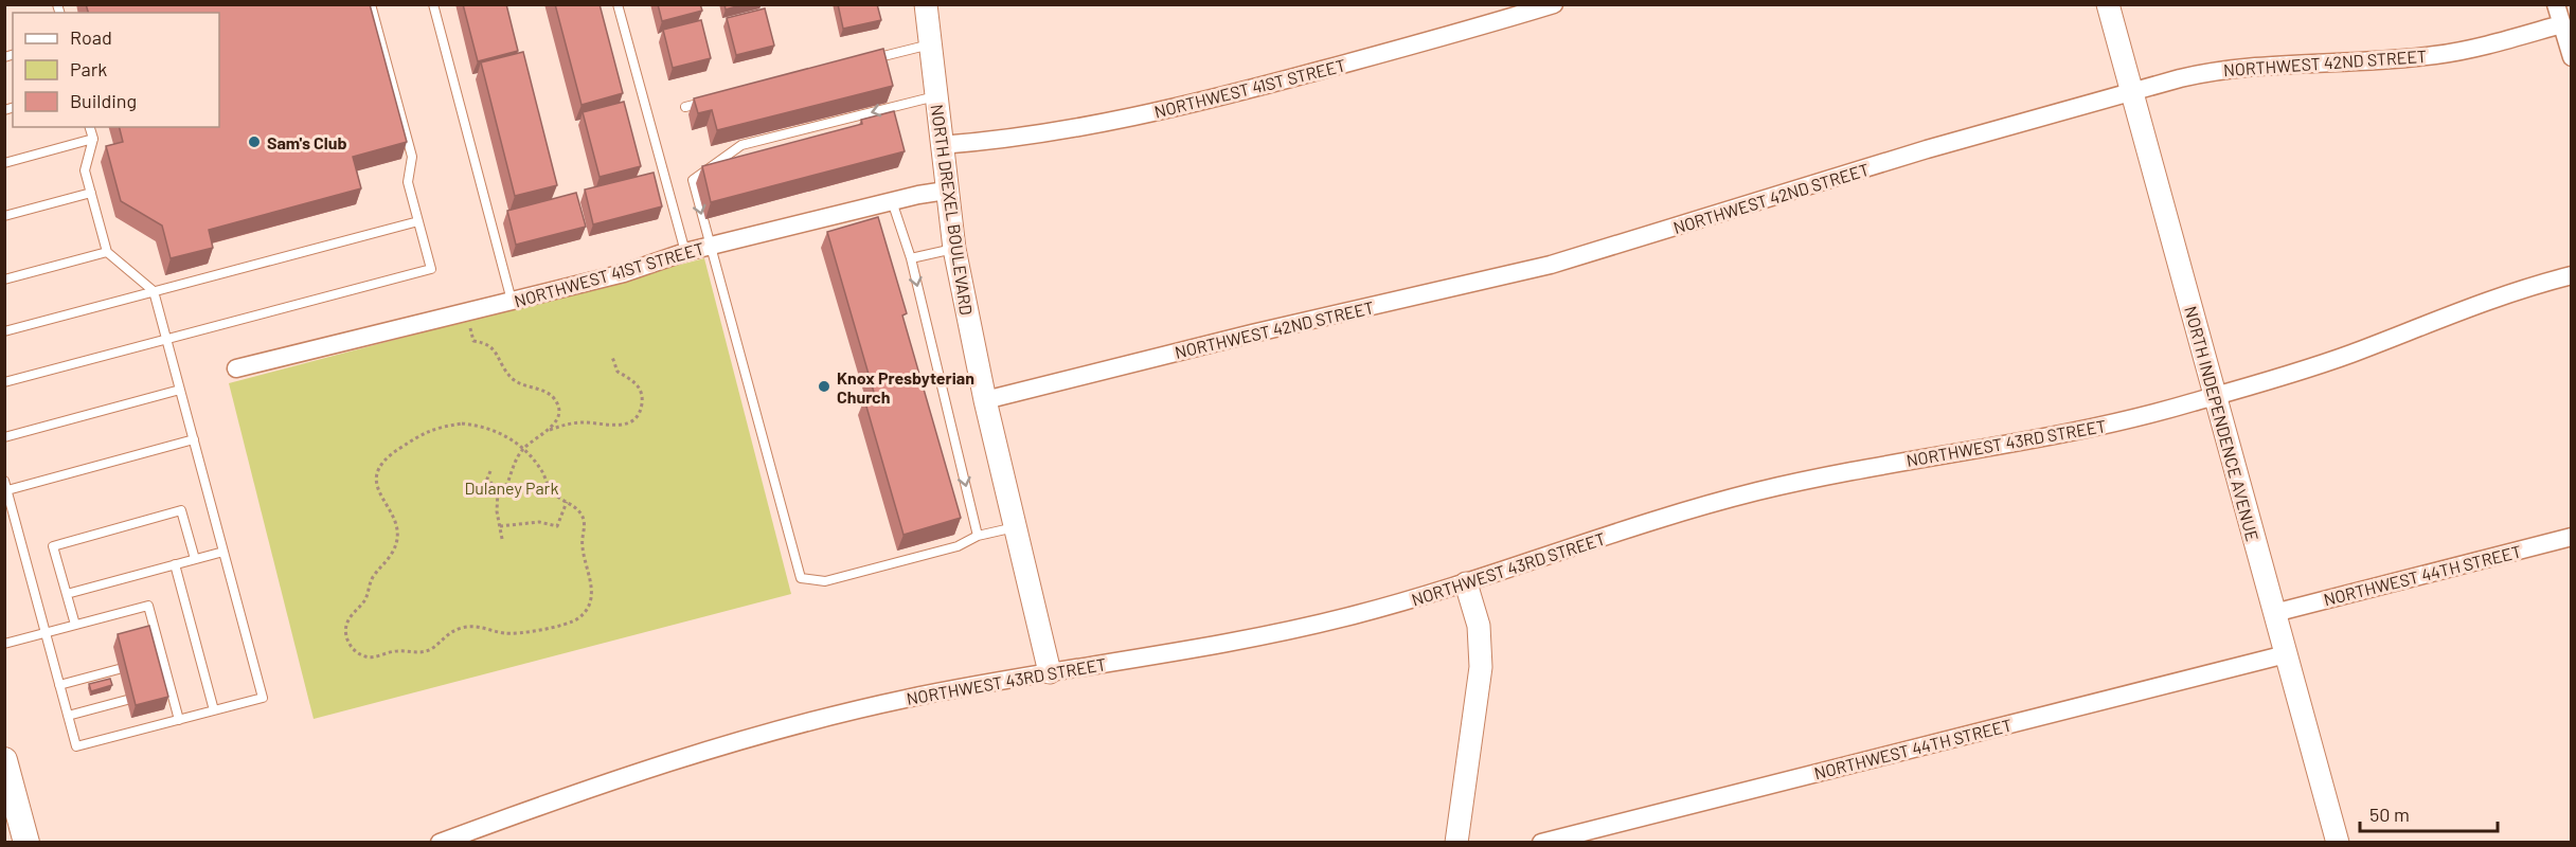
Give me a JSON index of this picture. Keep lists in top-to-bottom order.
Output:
{
  "streets": {
    "street": [
      "NORTHWEST 42ND STREET",
      "NORTHWEST 41ST STREET",
      "NORTH DREXEL BOULEVARD",
      "NORTH INDEPENDENCE AVENUE",
      "NORTHWEST 43RD STREET",
      "NORTHWEST 44TH STREET"
    ]
  },
  "crossings": [
    ["NORTHWEST 42ND STREET", "NORTH DREXEL BOULEVARD"],
    ["NORTHWEST 42ND STREET", "NORTH INDEPENDENCE AVENUE"],
    ["NORTHWEST 41ST STREET", "NORTH DREXEL BOULEVARD"],
    ["NORTH DREXEL BOULEVARD", "NORTHWEST 43RD STREET"],
    ["NORTH INDEPENDENCE AVENUE", "NORTHWEST 43RD STREET"],
    ["NORTH INDEPENDENCE AVENUE", "NORTHWEST 44TH STREET"]
  ],
  "parks": ["Dulaney Park"],
  "places": ["Sam's Club", "Knox Presbyterian Church"],
  "legend": ["Road", "Park", "Building"],
  "scale_bar": "50 m"
}
